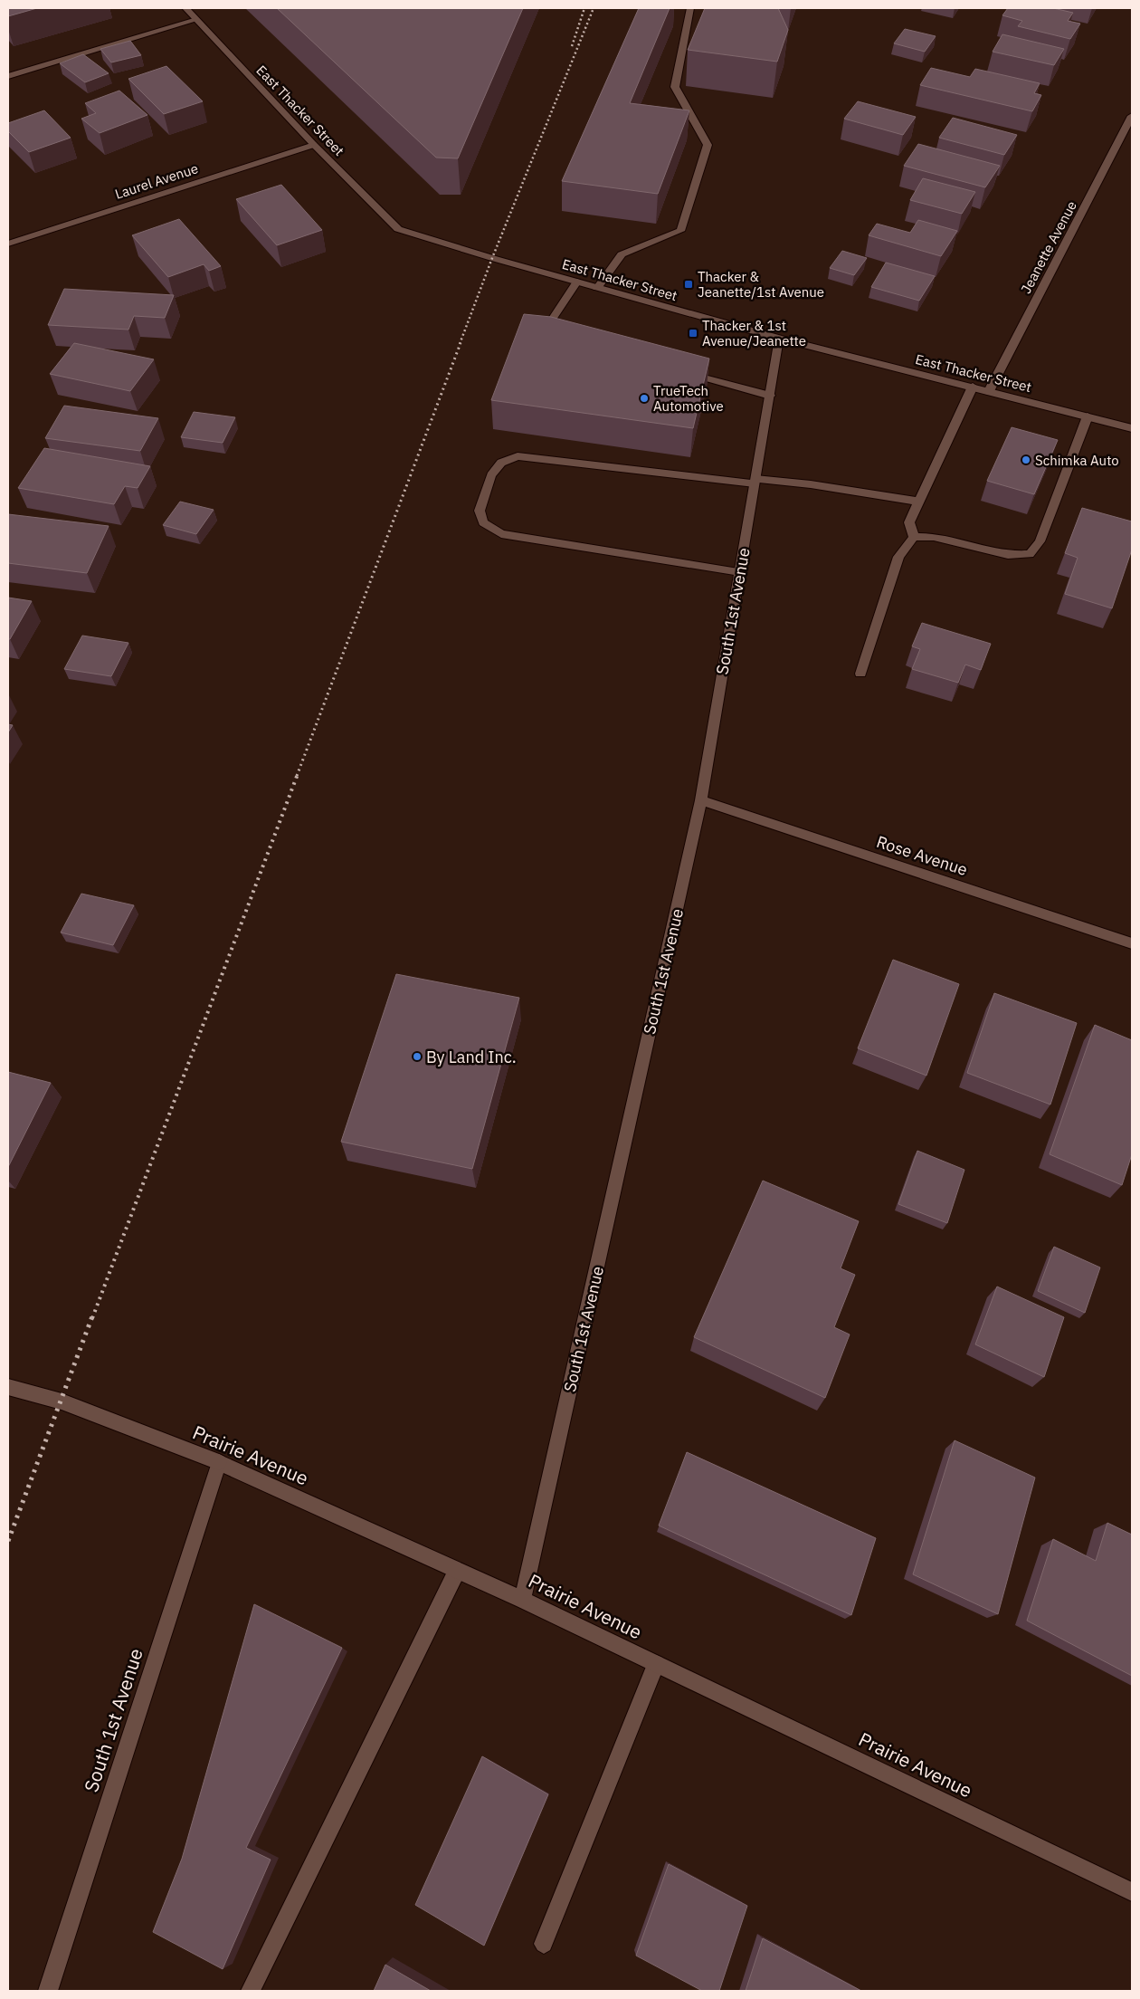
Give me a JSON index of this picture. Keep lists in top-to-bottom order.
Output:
{
  "streets": {
    "street": [
      "East Thacker Street",
      "Laurel Avenue",
      "Jeanette Avenue",
      "South 1st Avenue",
      "Rose Avenue",
      "Prairie Avenue"
    ]
  },
  "crossings": [
    ["East Thacker Street", "Laurel Avenue"],
    ["East Thacker Street", "Jeanette Avenue"],
    ["East Thacker Street", "South 1st Avenue"],
    ["South 1st Avenue", "Rose Avenue"],
    ["South 1st Avenue", "Prairie Avenue"]
  ],
  "places": {
    "transit": ["Thacker & Jeanette/1st Avenue", "Thacker & 1st Avenue/Jeanette"],
    "other": ["TrueTech Automotive", "Schimka Auto", "By Land Inc."]
  }
}
